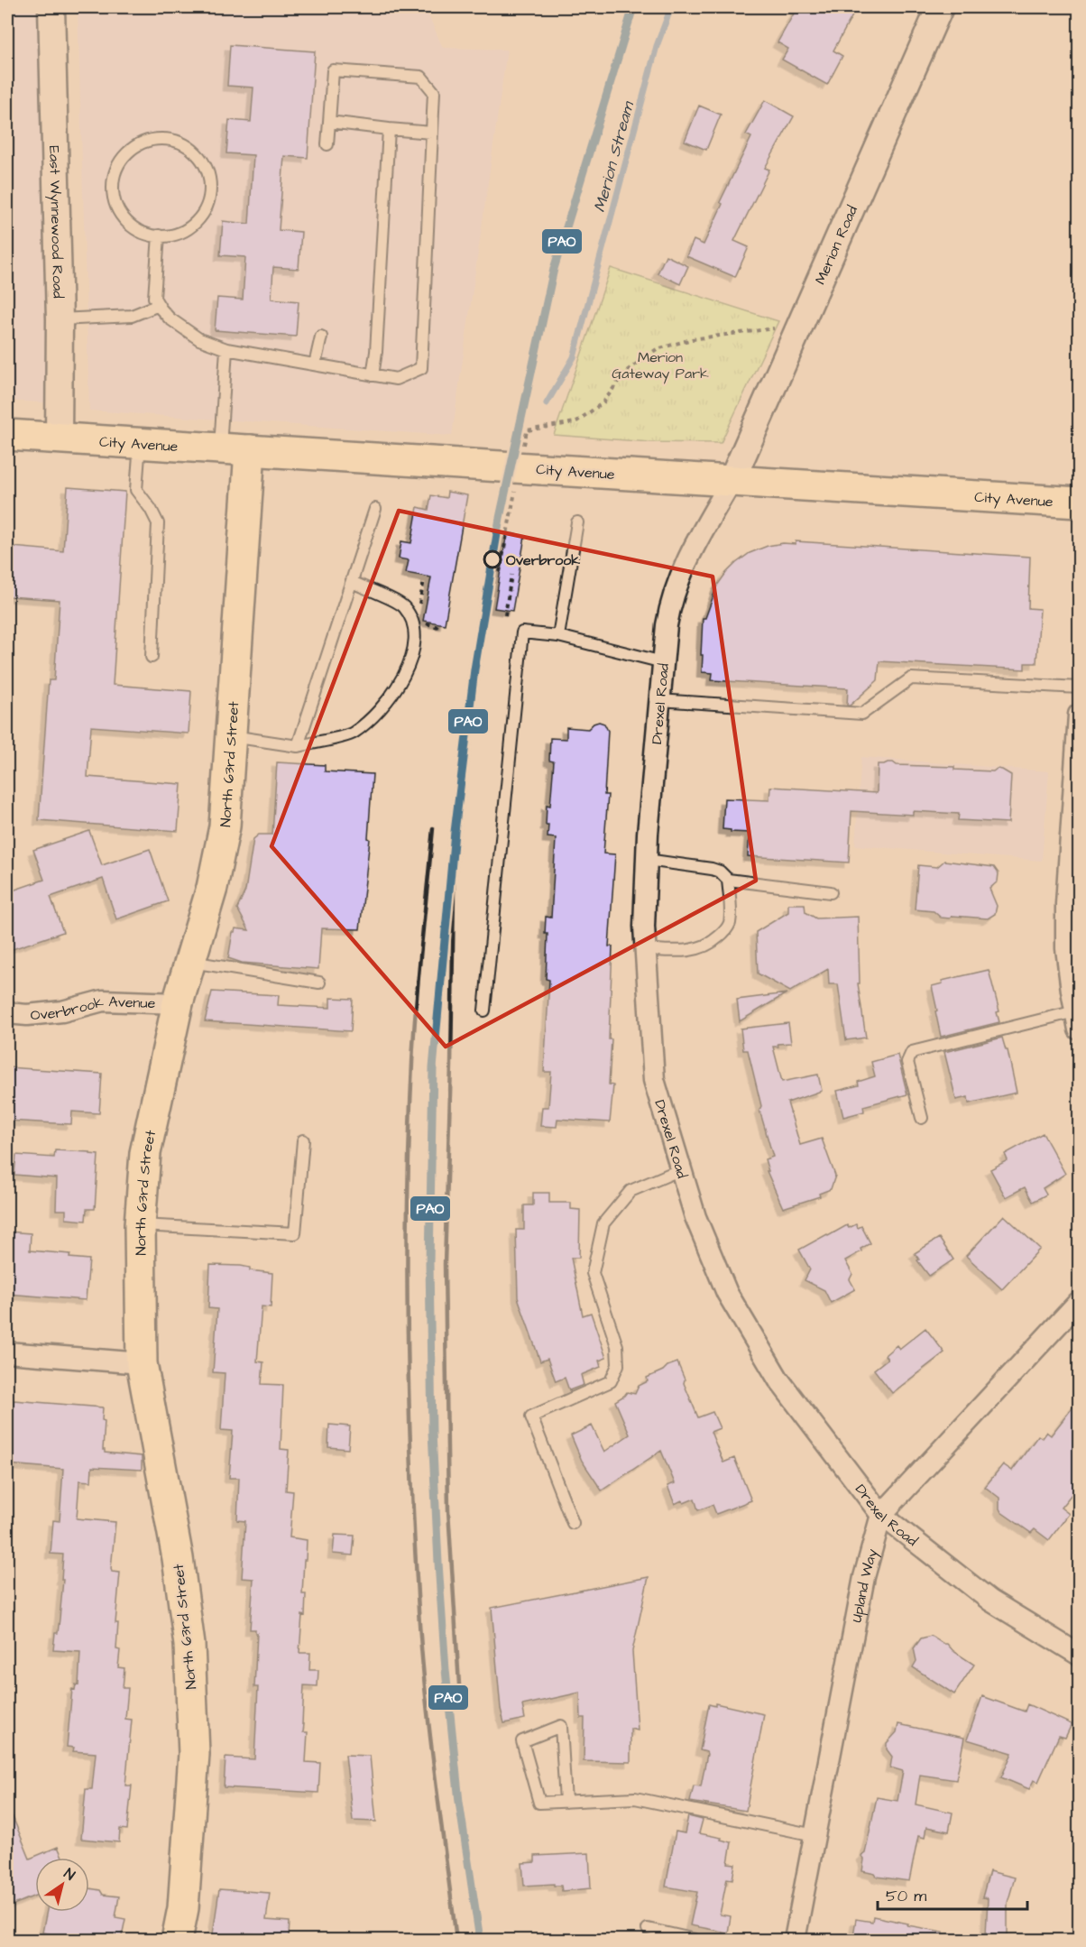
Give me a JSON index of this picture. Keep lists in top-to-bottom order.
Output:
{
  "streets": {
    "main road": ["City Avenue", "North 63rd Street"],
    "street": [
      "East Wynnewood Road",
      "Merion Road",
      "Drexel Road",
      "Overbrook Avenue",
      "Upland Way"
    ]
  },
  "crossings": [
    ["East Wynnewood Road", "City Avenue"],
    ["Merion Road", "City Avenue"],
    ["Merion Road", "Drexel Road"],
    ["City Avenue", "Drexel Road"],
    ["City Avenue", "North 63rd Street"],
    ["Drexel Road", "Upland Way"],
    ["North 63rd Street", "Overbrook Avenue"]
  ],
  "water": ["Merion Stream"],
  "parks": ["Merion Gateway Park"],
  "places": ["Overbrook"],
  "lines": ["transit line PAO"],
  "scale_bar": "50 m",
  "north": "top right"
}
